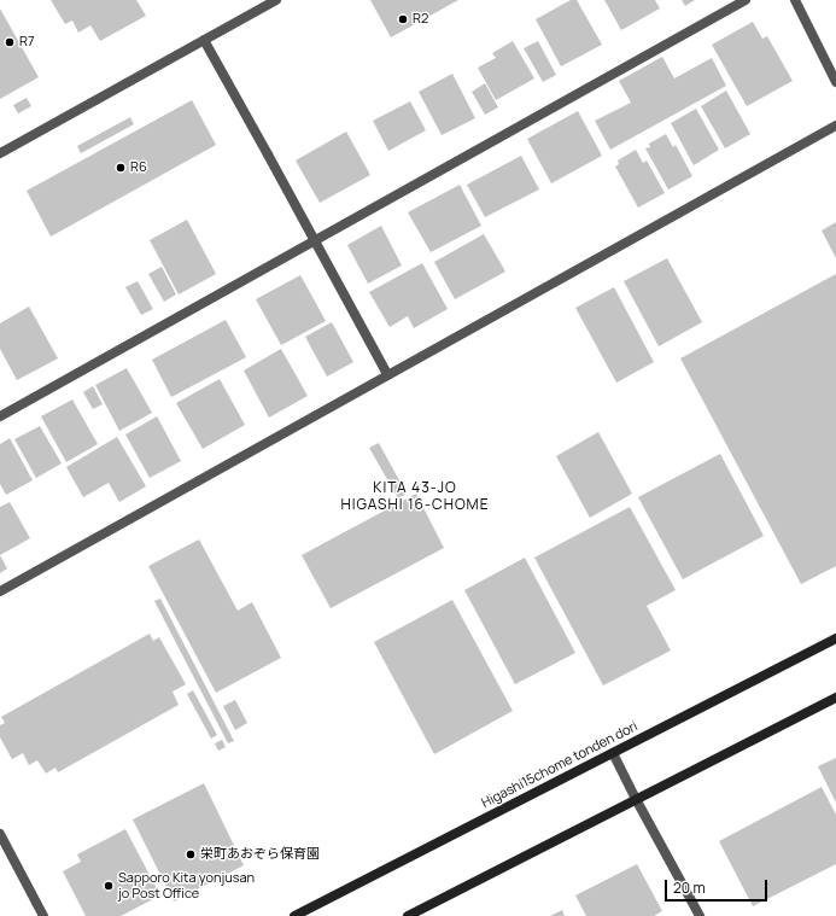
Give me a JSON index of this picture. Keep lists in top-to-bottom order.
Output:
{
  "streets": {
    "street": ["Higashi15chome tonden dori"]
  },
  "districts": ["KITA 43-JO HIGASHI 16-CHOME"],
  "places": [
    "R2",
    "R7",
    "R6",
    "栄町あおぞら保育園",
    "Sapporo Kita yonjusan jo Post Office"
  ],
  "scale_bar": "20 m"
}
